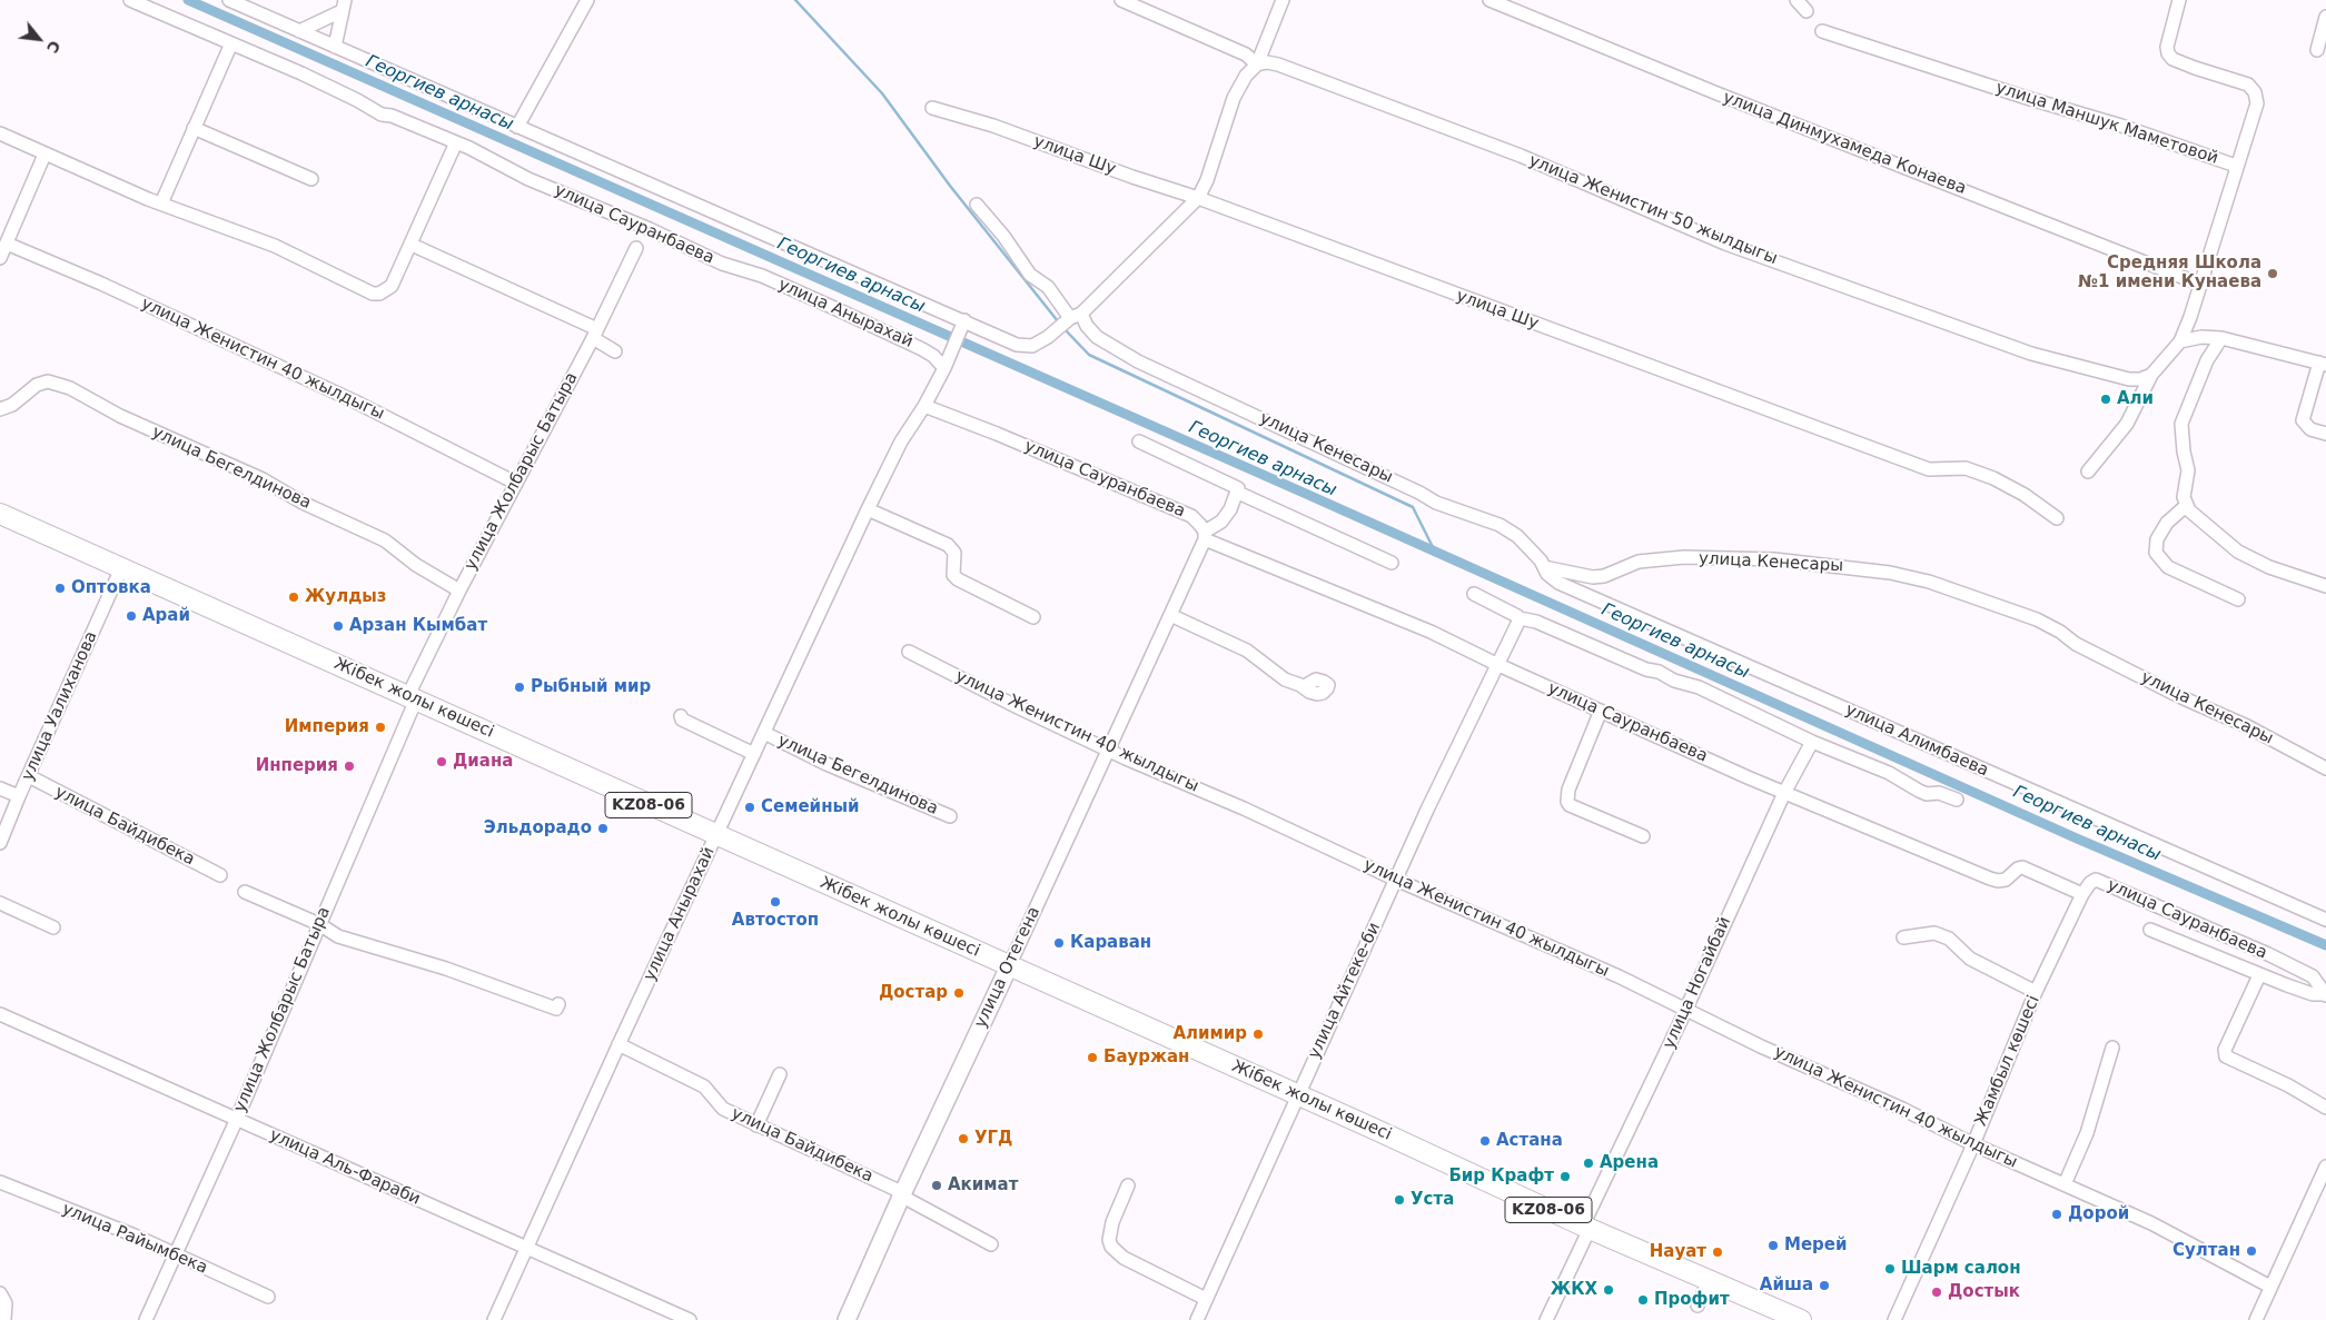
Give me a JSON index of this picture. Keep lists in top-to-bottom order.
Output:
{
  "streets": {
    "highway": ["Жібек жолы көшесі", "KZ08-06"],
    "main road": ["улица Отегена"],
    "street": [
      "улица Маншук Маметовой",
      "улица Динмухамеда Конаева",
      "улица Шу",
      "улица Женистин 50 жылдыгы",
      "улица Сауранбаева",
      "улица Анырахай",
      "улица Женистин 40 жылдыгы",
      "улица Кенесары",
      "улица Бегелдинова",
      "улица Жолбарыс Батыра",
      "улица Уалиханова",
      "улица Алимбаева",
      "улица Байдибека",
      "улица Ногайбай",
      "улица Айтеке-би",
      "Жамбыл көшесі",
      "улица Аль-Фараби",
      "улица Райымбека"
    ]
  },
  "crossings": [
    ["улица Сауранбаева", "улица Анырахай"],
    ["улица Сауранбаева", "улица Отегена"],
    ["улица Сауранбаева", "улица Ногайбай"],
    ["улица Сауранбаева", "улица Айтеке-би"],
    ["улица Сауранбаева", "Жамбыл көшесі"],
    ["улица Анырахай", "улица Бегелдинова"],
    ["улица Анырахай", "Жібек жолы көшесі"],
    ["улица Анырахай", "улица Байдибека"],
    ["улица Анырахай", "улица Аль-Фараби"],
    ["улица Женистин 40 жылдыгы", "улица Жолбарыс Батыра"],
    ["улица Женистин 40 жылдыгы", "улица Отегена"],
    ["улица Женистин 40 жылдыгы", "улица Ногайбай"],
    ["улица Женистин 40 жылдыгы", "улица Айтеке-би"],
    ["улица Женистин 40 жылдыгы", "Жамбыл көшесі"],
    ["улица Кенесары", "улица Алимбаева"],
    ["улица Бегелдинова", "улица Жолбарыс Батыра"],
    ["улица Жолбарыс Батыра", "Жібек жолы көшесі"],
    ["улица Жолбарыс Батыра", "улица Аль-Фараби"],
    ["улица Жолбарыс Батыра", "улица Райымбека"],
    ["Жібек жолы көшесі", "улица Уалиханова"],
    ["Жібек жолы көшесі", "улица Отегена"],
    ["Жібек жолы көшесі", "улица Ногайбай"],
    ["Жібек жолы көшесі", "улица Айтеке-би"],
    ["улица Уалиханова", "улица Байдибека"],
    ["улица Байдибека", "улица Отегена"]
  ],
  "water": ["Георгиев арнасы"],
  "places": [
    "Средняя Школа №1 имени Кунаева",
    "Али",
    "Оптовка",
    "Жулдыз",
    "Арай",
    "Арзан Кымбат",
    "Рыбный мир",
    "Империя",
    "Диана",
    "Инперия",
    "Семейный",
    "Эльдорадо",
    "Автостоп",
    "Караван",
    "Достар",
    "Алимир",
    "Бауржан",
    "УГД",
    "Астана",
    "Арена",
    "Бир Крафт",
    "Акимат",
    "Уста",
    "Дорой",
    "Мерей",
    "Султан",
    "Науат",
    "Шарм салон",
    "Айша",
    "ЖКХ",
    "Достык",
    "Профит"
  ],
  "north": "bottom right"
}
